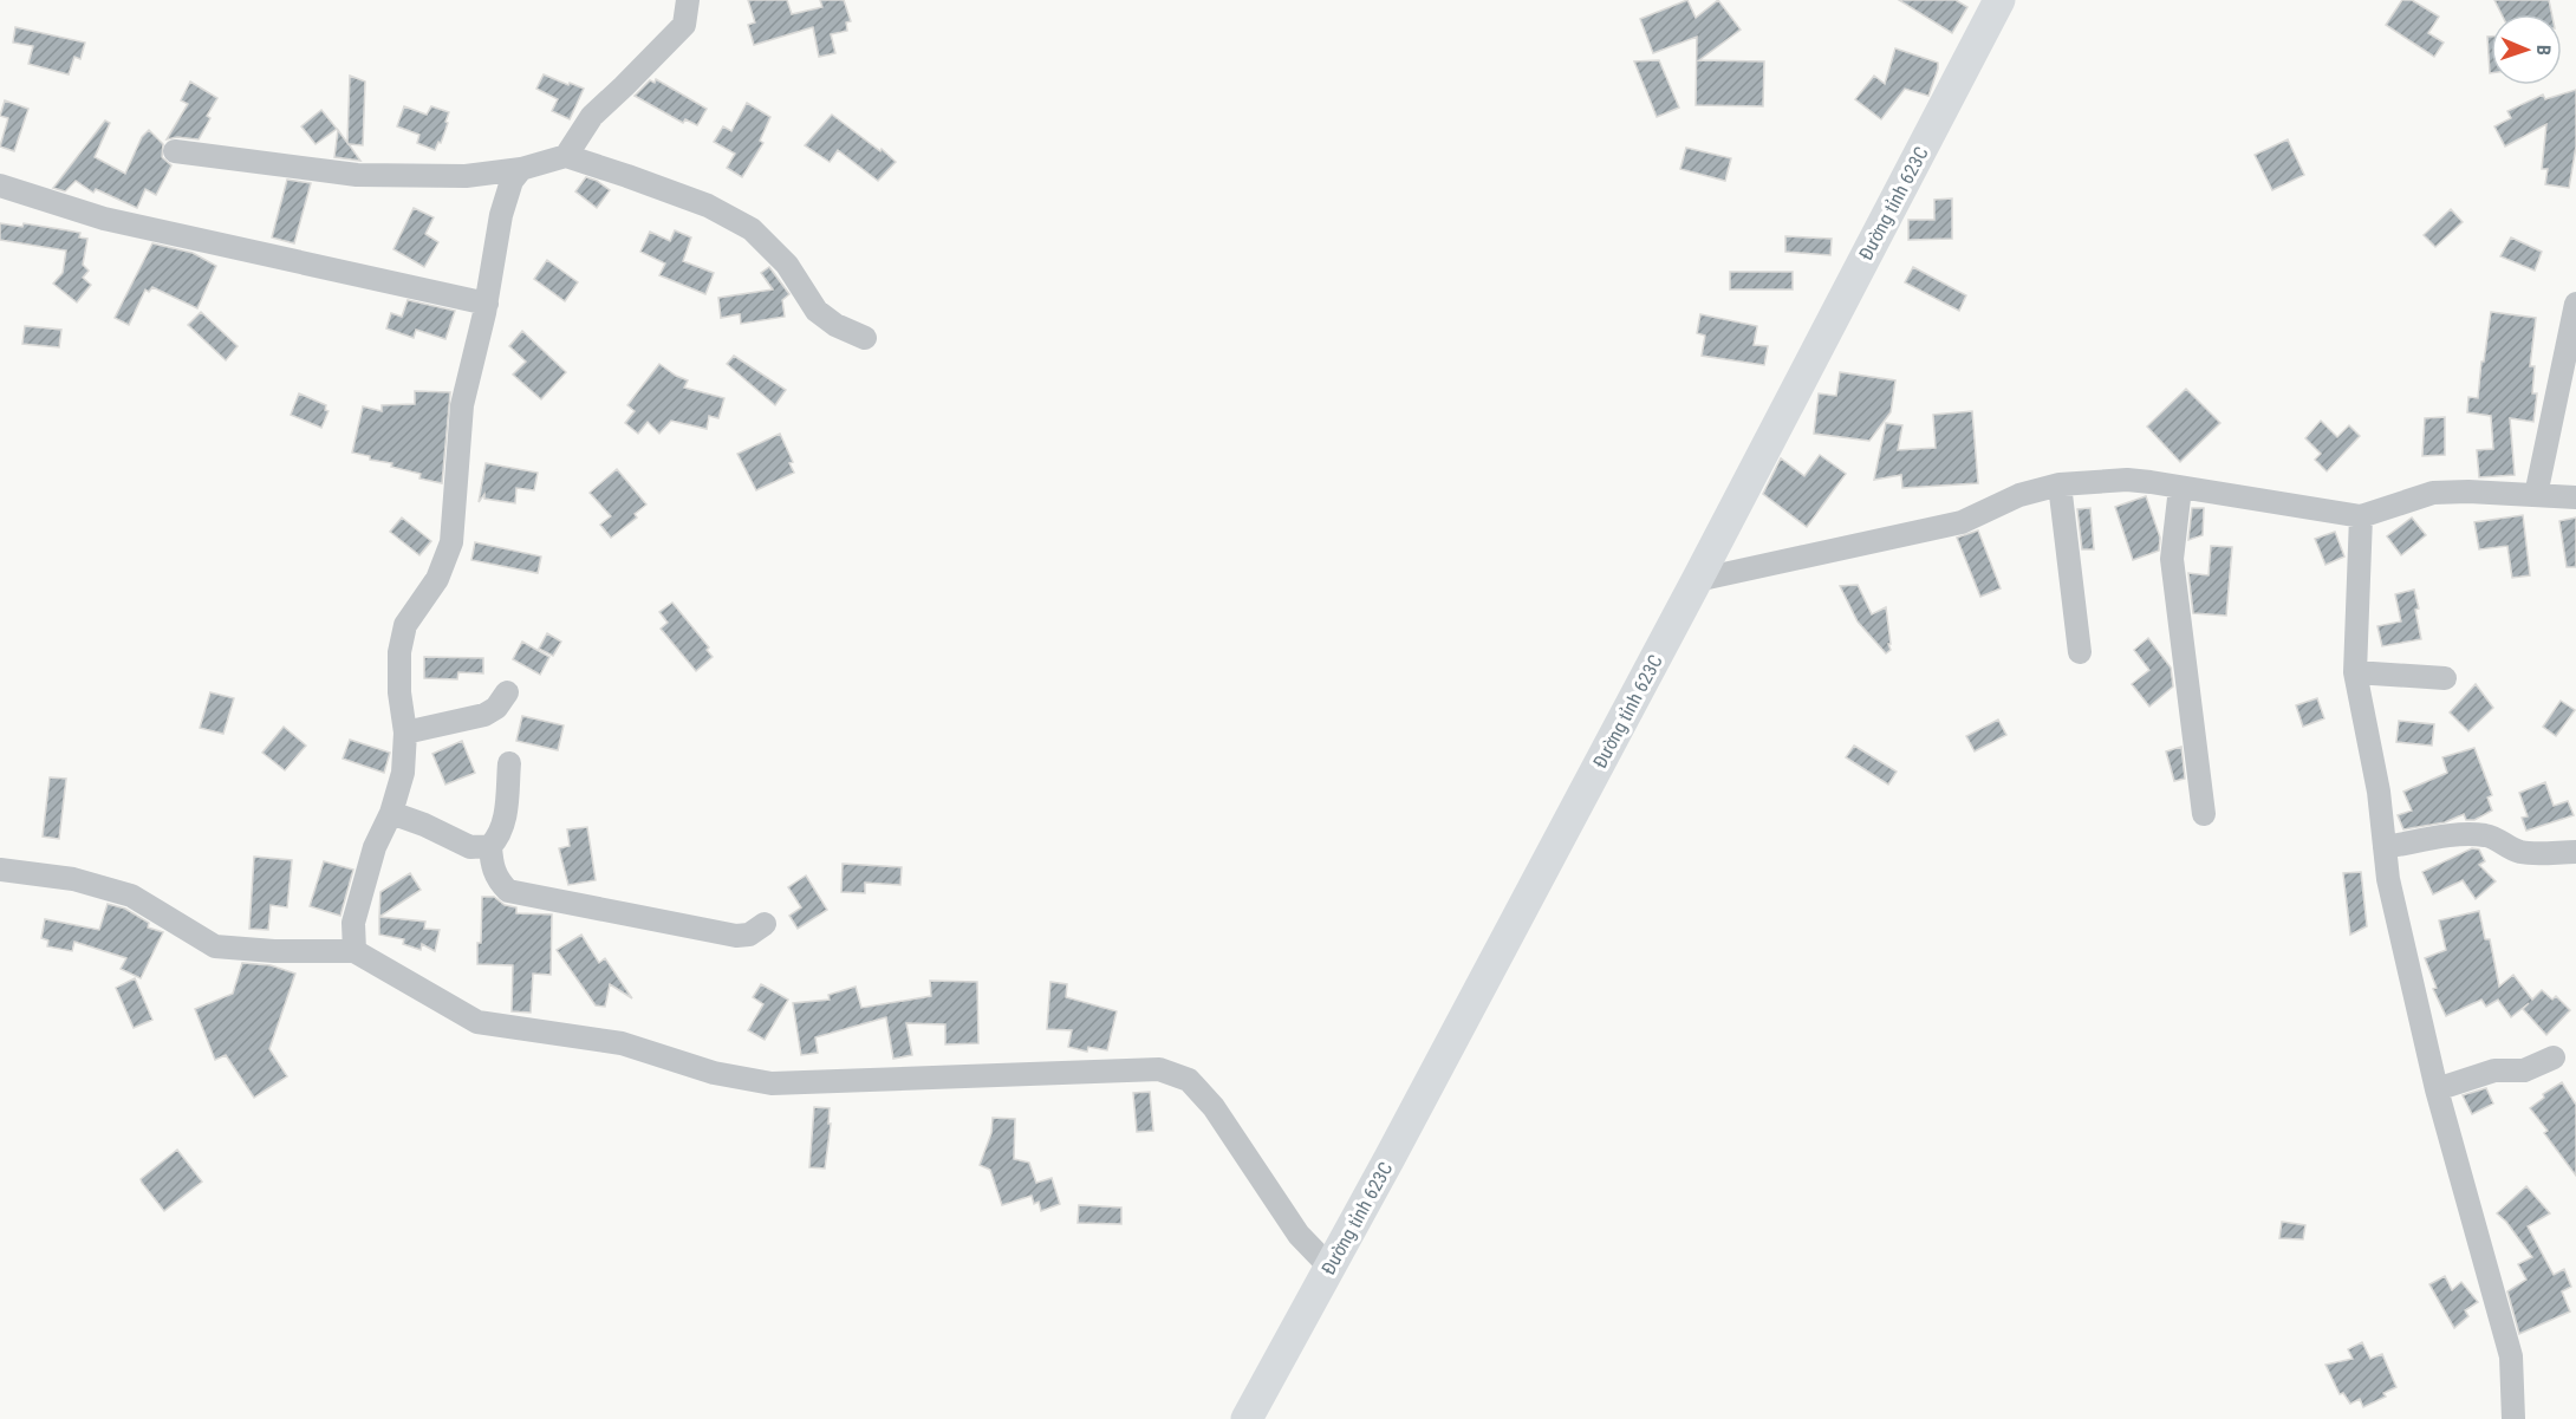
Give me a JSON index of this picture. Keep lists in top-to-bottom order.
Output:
{
  "streets": {
    "main road": ["Đường tỉnh 623C"]
  },
  "north": "right"
}
